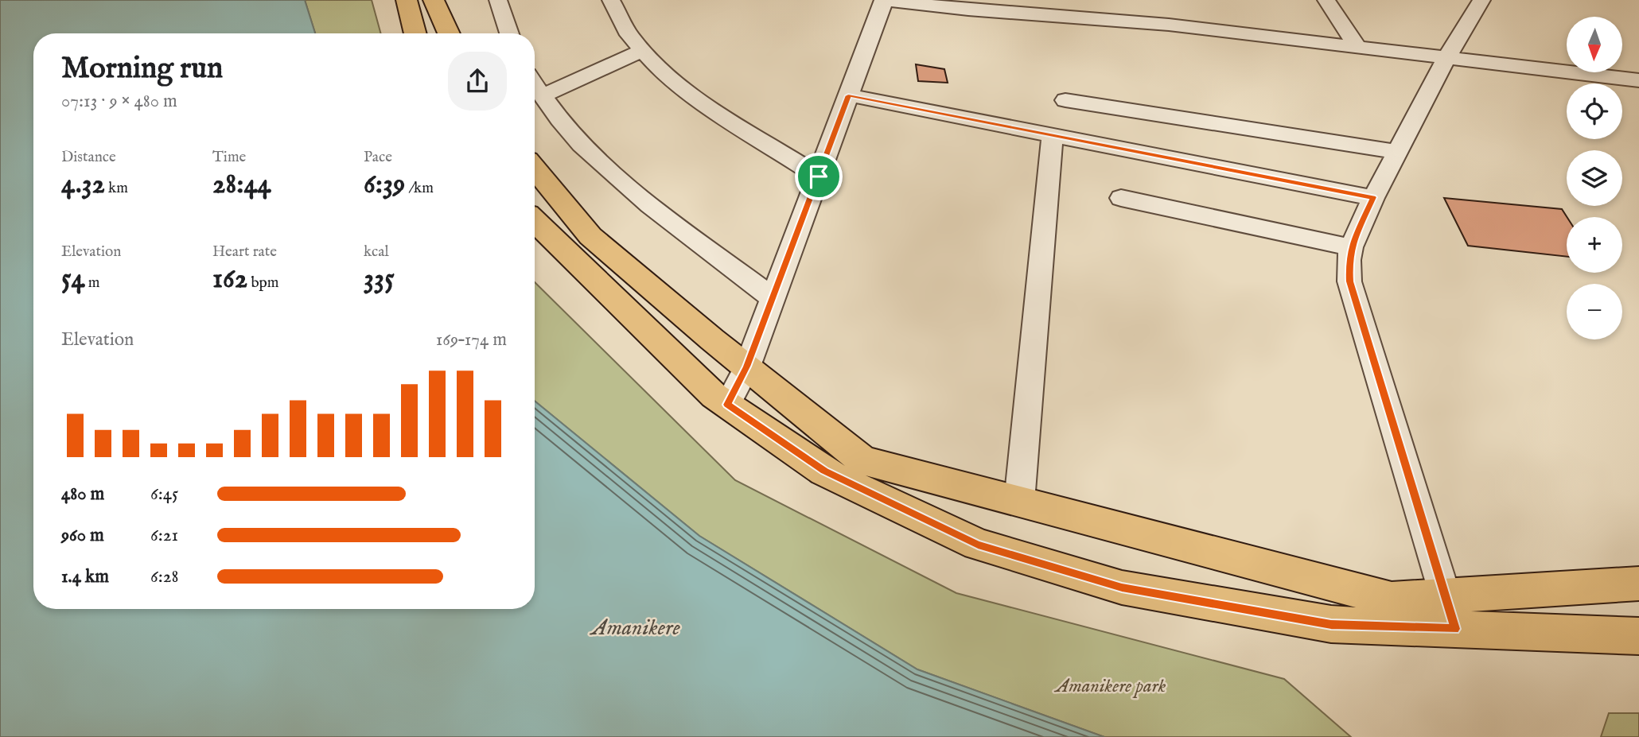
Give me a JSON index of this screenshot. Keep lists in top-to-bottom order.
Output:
{
  "water": ["Amanikere"],
  "parks": ["Amanikere park"],
  "north": "bottom",
  "page": {
    "map_buttons": ["+", "−"],
    "heading": ["Morning run", "07:13 · 9 × 480 m"],
    "stats": [
      ["Distance", "4.32 km"],
      ["Time", "28:44"],
      ["Pace", "6:39 /km"],
      ["Elevation", "54 m"],
      ["Heart rate", "162 bpm"],
      ["kcal", "335"]
    ],
    "chart": ["Elevation", "169–174 m"],
    "list": [
      {
        "name": "480 m",
        "note": "6:45"
      },
      {
        "name": "960 m",
        "note": "6:21"
      },
      {
        "name": "1.4 km",
        "note": "6:28"
      }
    ]
  }
}
